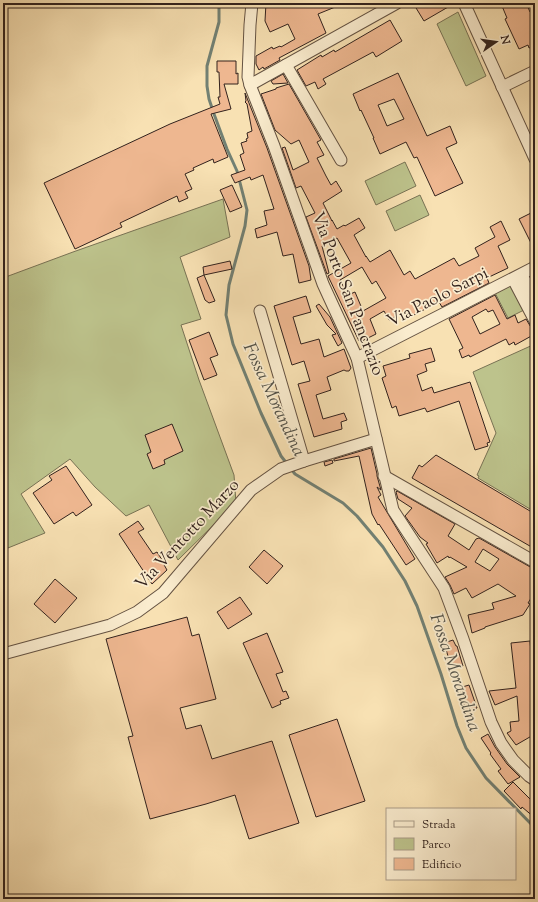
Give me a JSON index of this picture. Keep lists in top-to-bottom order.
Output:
{
  "streets": {
    "street": ["Via Porto San Pancrazio", "Via Paolo Sarpi", "Via Ventotto Marzo"]
  },
  "crossings": [
    ["Via Porto San Pancrazio", "Via Paolo Sarpi"],
    ["Via Porto San Pancrazio", "Via Ventotto Marzo"]
  ],
  "water": ["Fossa Morandina"],
  "legend": ["Strada", "Parco", "Edificio"],
  "north": "right"
}
